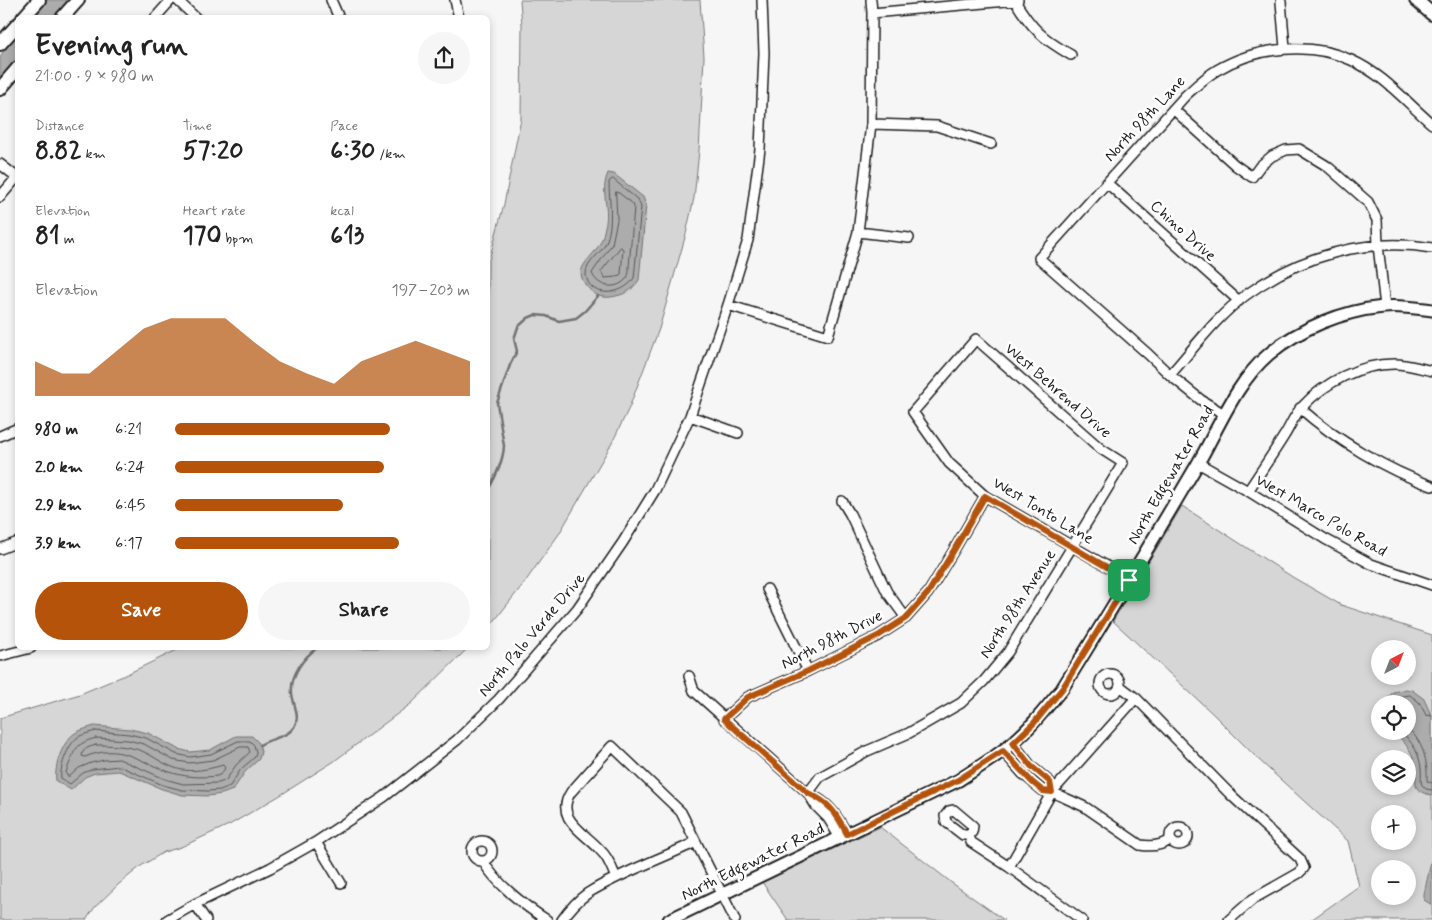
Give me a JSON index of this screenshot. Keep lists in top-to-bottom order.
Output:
{
  "streets": {
    "street": [
      "North 98th Lane",
      "Chino Drive",
      "West Behrend Drive",
      "North Edgewater Road",
      "West Tonto Lane",
      "West Marco Polo Road",
      "North 98th Avenue",
      "North Palo Verde Drive",
      "North 98th Drive"
    ]
  },
  "crossings": [
    ["North 98th Lane", "Chino Drive"],
    ["West Behrend Drive", "West Tonto Lane"],
    ["West Behrend Drive", "North 98th Avenue"],
    ["North Edgewater Road", "West Tonto Lane"],
    ["North Edgewater Road", "West Marco Polo Road"],
    ["West Tonto Lane", "North 98th Avenue"],
    ["West Tonto Lane", "North 98th Drive"]
  ],
  "north": "top right",
  "page": {
    "heading": ["Evening run", "21:00 · 9 × 980 m"],
    "stats": [
      ["Distance", "8.82 km"],
      ["Time", "57:20"],
      ["Pace", "6:30 /km"],
      ["Elevation", "81 m"],
      ["Heart rate", "170 bpm"],
      ["kcal", "613"]
    ],
    "chart": ["Elevation", "197–203 m"],
    "list": [
      {
        "name": "980 m",
        "note": "6:21"
      },
      {
        "name": "2.0 km",
        "note": "6:24"
      },
      {
        "name": "2.9 km",
        "note": "6:45"
      },
      {
        "name": "3.9 km",
        "note": "6:17"
      }
    ],
    "buttons": ["Save", "Share"],
    "map_buttons": ["+", "−"]
  }
}
